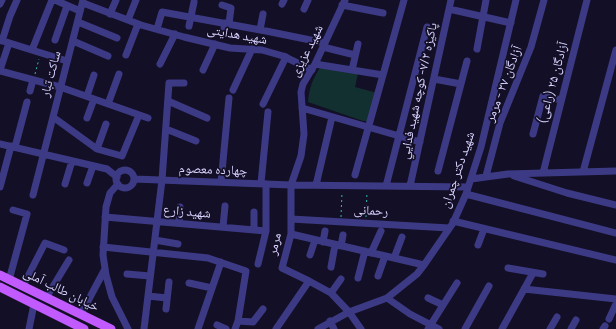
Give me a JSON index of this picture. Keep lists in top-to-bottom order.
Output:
{
  "streets": {
    "main road": ["خیابان طالب آملی"],
    "street": [
      "شهید هدایتی",
      "شهید عزیزی",
      "ساکت تبار",
      "آزادگان ۲۵ (راعی)",
      "آزادگان ۲۷ - مرمر",
      "پاکیزه ۷/۲- كوچه شهيد فدايي",
      "چهارده معصوم",
      "شهید دکتر چمران",
      "رحمانی",
      "شهید زارع",
      "مرمر"
    ]
  },
  "crossings": [
    ["شهید هدایتی", "شهید عزیزی"],
    ["شهید هدایتی", "ساکت تبار"],
    ["شهید عزیزی", "چهارده معصوم"],
    ["شهید عزیزی", "مرمر"],
    ["پاکیزه ۷/۲- كوچه شهيد فدايي", "چهارده معصوم"],
    ["چهارده معصوم", "شهید دکتر چمران"],
    ["چهارده معصوم", "مرمر"],
    ["شهید دکتر چمران", "رحمانی"],
    ["رحمانی", "مرمر"]
  ]
}
